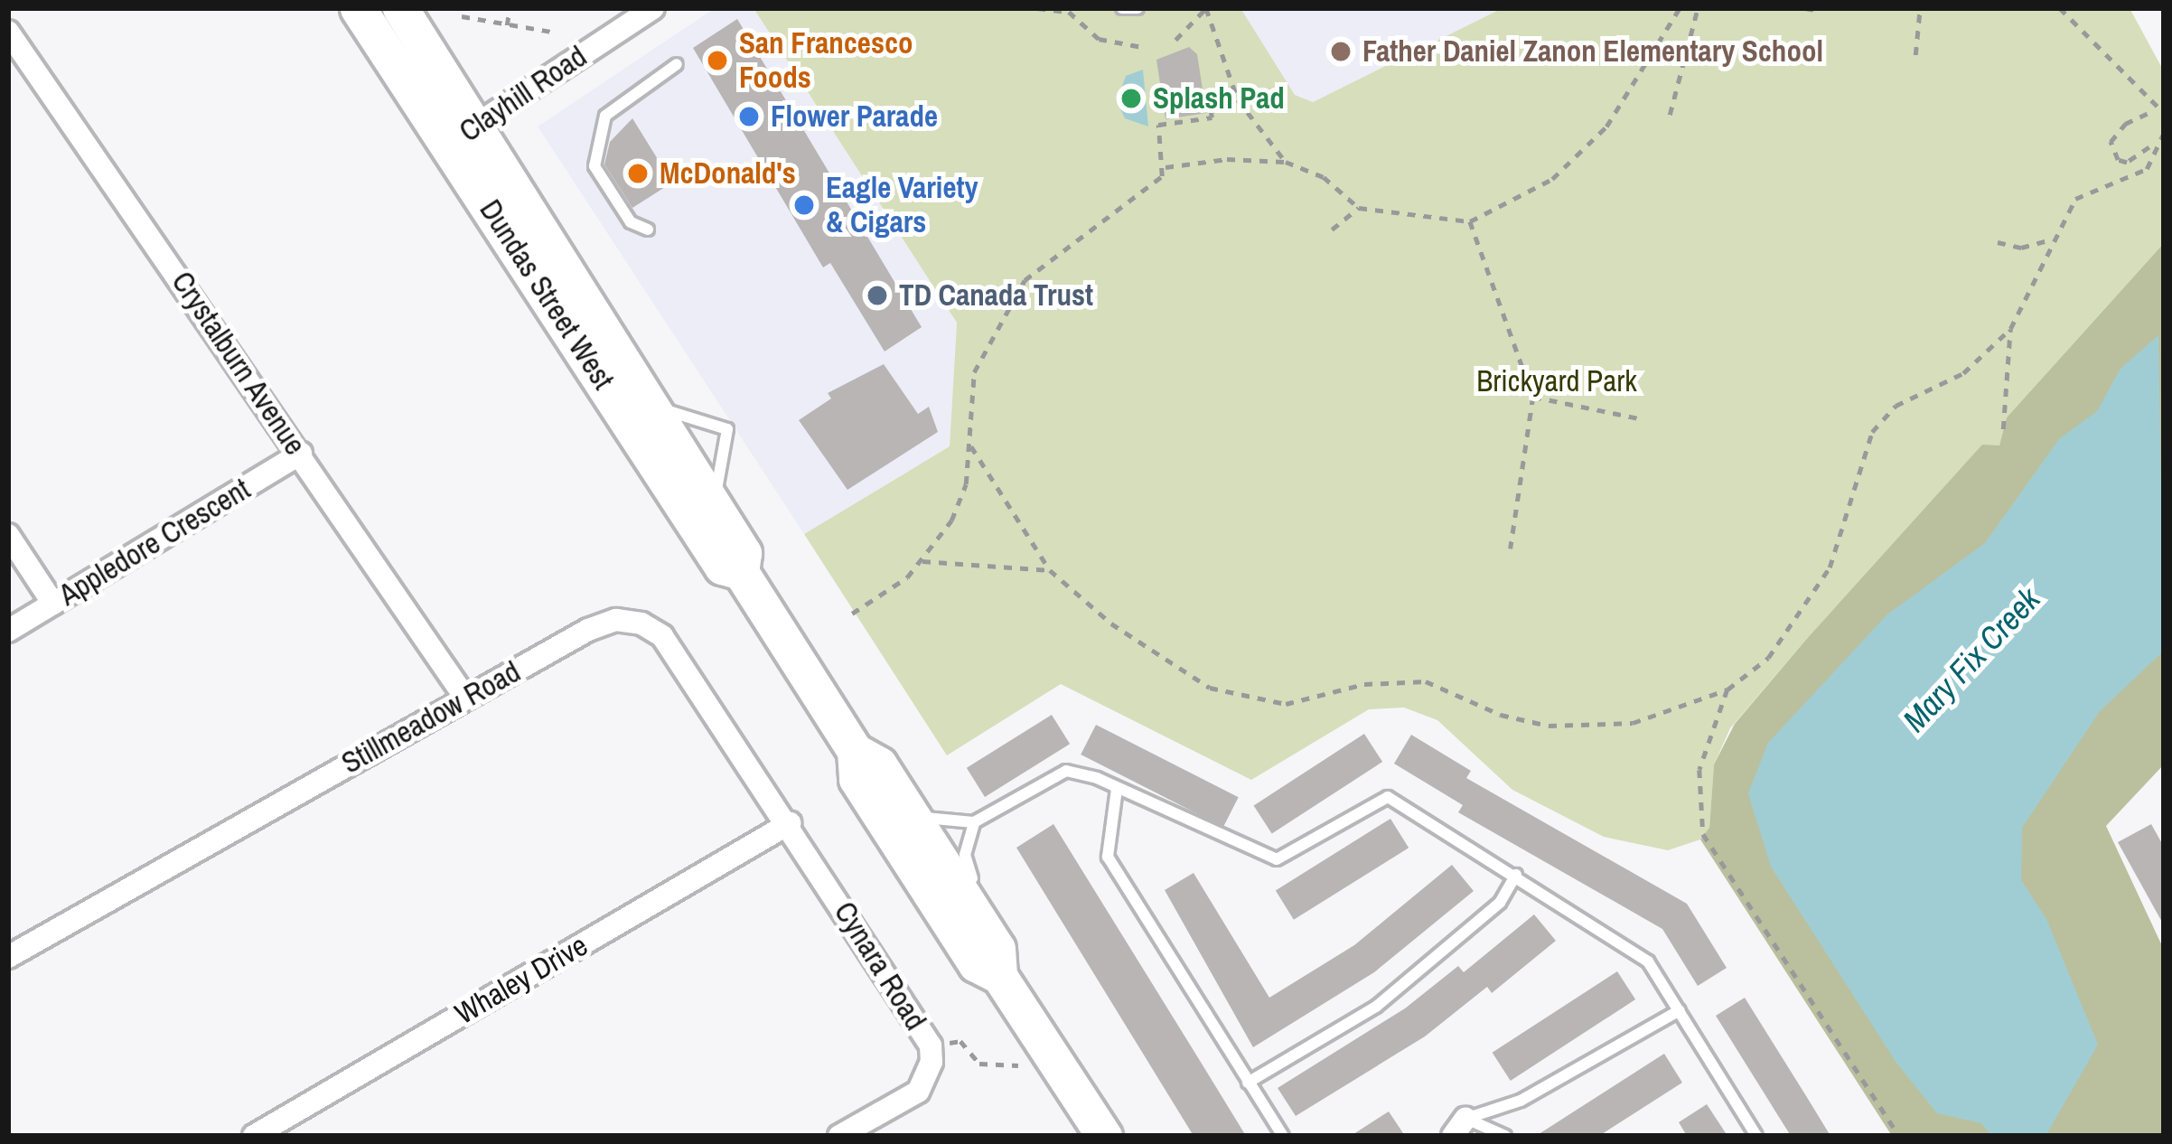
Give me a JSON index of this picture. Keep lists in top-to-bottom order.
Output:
{
  "streets": {
    "main road": ["Dundas Street West"],
    "street": [
      "Clayhill Road",
      "Crystalburn Avenue",
      "Appledore Crescent",
      "Stillmeadow Road",
      "Cynara Road",
      "Whaley Drive"
    ]
  },
  "crossings": [
    ["Clayhill Road", "Dundas Street West"],
    ["Crystalburn Avenue", "Appledore Crescent"],
    ["Crystalburn Avenue", "Stillmeadow Road"],
    ["Stillmeadow Road", "Cynara Road"],
    ["Stillmeadow Road", "Whaley Drive"],
    ["Cynara Road", "Whaley Drive"]
  ],
  "water": ["Mary Fix Creek"],
  "parks": ["Brickyard Park"],
  "places": [
    "Father Daniel Zanon Elementary School",
    "San Francesco Foods",
    "Splash Pad",
    "Flower Parade",
    "McDonald's",
    "Eagle Variety & Cigars",
    "TD Canada Trust"
  ]
}
